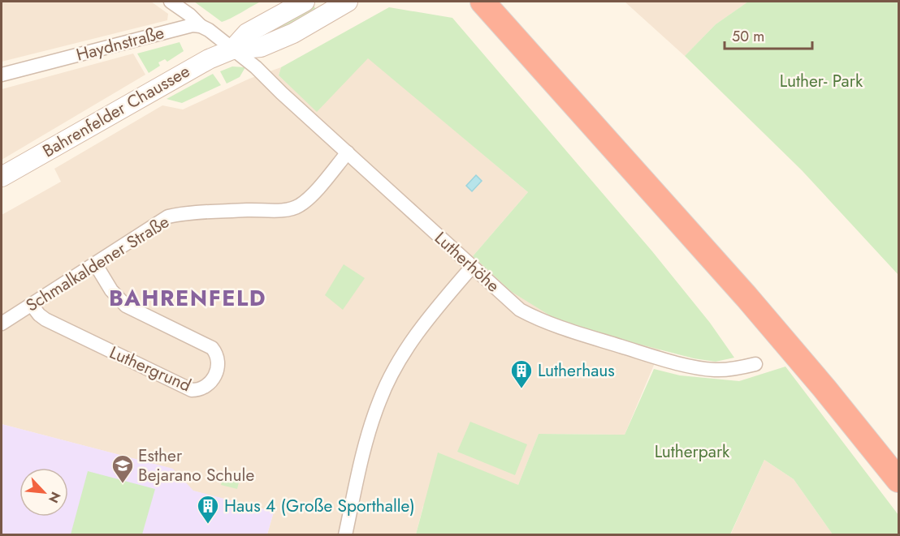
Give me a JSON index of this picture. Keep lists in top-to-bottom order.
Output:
{
  "streets": {
    "main road": ["Bahrenfelder Chaussee"],
    "street": [
      "Haydnstraße",
      "Lutherhöhe",
      "Schmalkaldener Straße",
      "Luthergrund"
    ]
  },
  "crossings": [
    ["Bahrenfelder Chaussee", "Lutherhöhe"],
    ["Lutherhöhe", "Schmalkaldener Straße"],
    ["Schmalkaldener Straße", "Luthergrund"]
  ],
  "districts": ["BAHRENFELD"],
  "parks": ["Luther- Park", "Lutherpark"],
  "places": {
    "building": ["Lutherhaus", "Haus 4 (Große Sporthalle)"],
    "school or university": ["Esther Bejarano Schule"]
  },
  "scale_bar": "50 m",
  "north": "bottom right"
}
